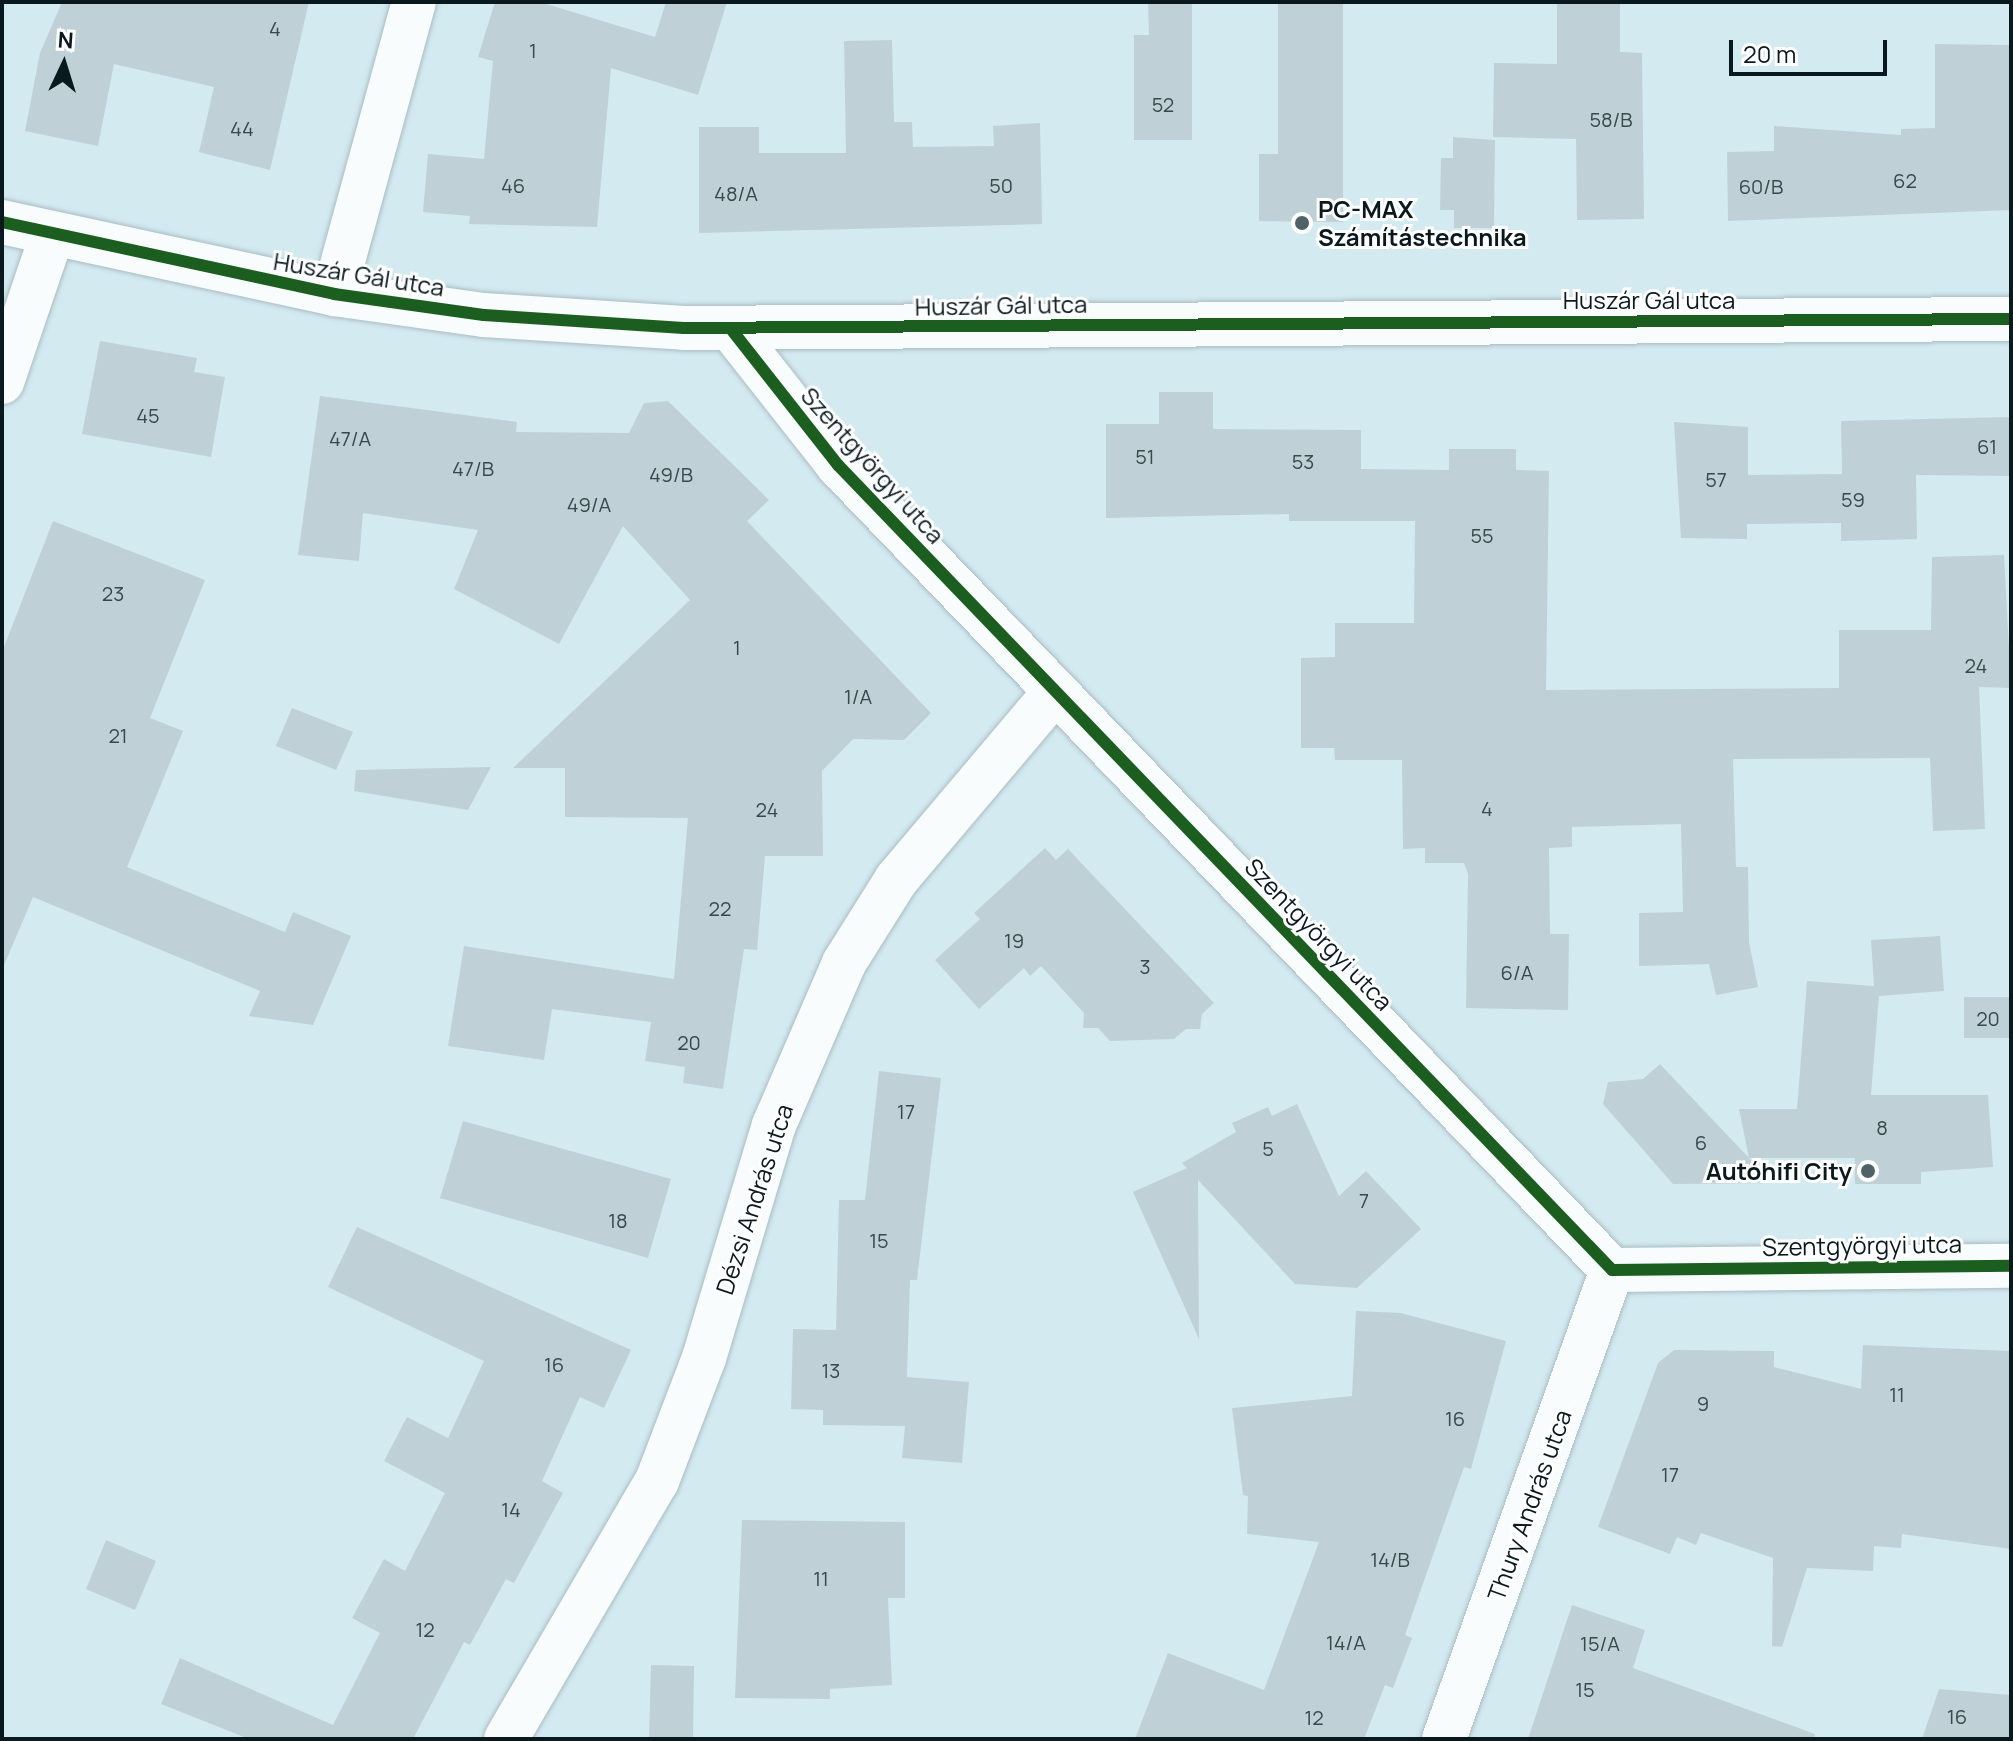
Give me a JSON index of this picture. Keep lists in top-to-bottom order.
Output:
{
  "streets": {
    "street": [
      "Huszár Gál utca",
      "Szentgyörgyi utca",
      "Dézsi András utca",
      "Thury András utca"
    ]
  },
  "crossings": [
    ["Huszár Gál utca", "Szentgyörgyi utca"],
    ["Szentgyörgyi utca", "Dézsi András utca"],
    ["Szentgyörgyi utca", "Thury András utca"]
  ],
  "places": ["PC-MAX Számítástechnika", "Autóhifi City"],
  "house_numbers": [
    "4",
    "1",
    "52",
    "58/B",
    "44",
    "62",
    "46",
    "50",
    "60/B",
    "48/A",
    "45",
    "47/A",
    "61",
    "51",
    "53",
    "47/B",
    "49/B",
    "57",
    "59",
    "49/A",
    "55",
    "23",
    "1",
    "24",
    "1/A",
    "21",
    "4",
    "24",
    "22",
    "19",
    "3",
    "6/A",
    "20",
    "20",
    "17",
    "8",
    "6",
    "5",
    "7",
    "18",
    "15",
    "16",
    "13",
    "11",
    "9",
    "16",
    "17",
    "14",
    "14/B",
    "11",
    "12",
    "14/A",
    "15/A",
    "15",
    "16",
    "12"
  ],
  "scale_bar": "20 m",
  "north": "top"
}
